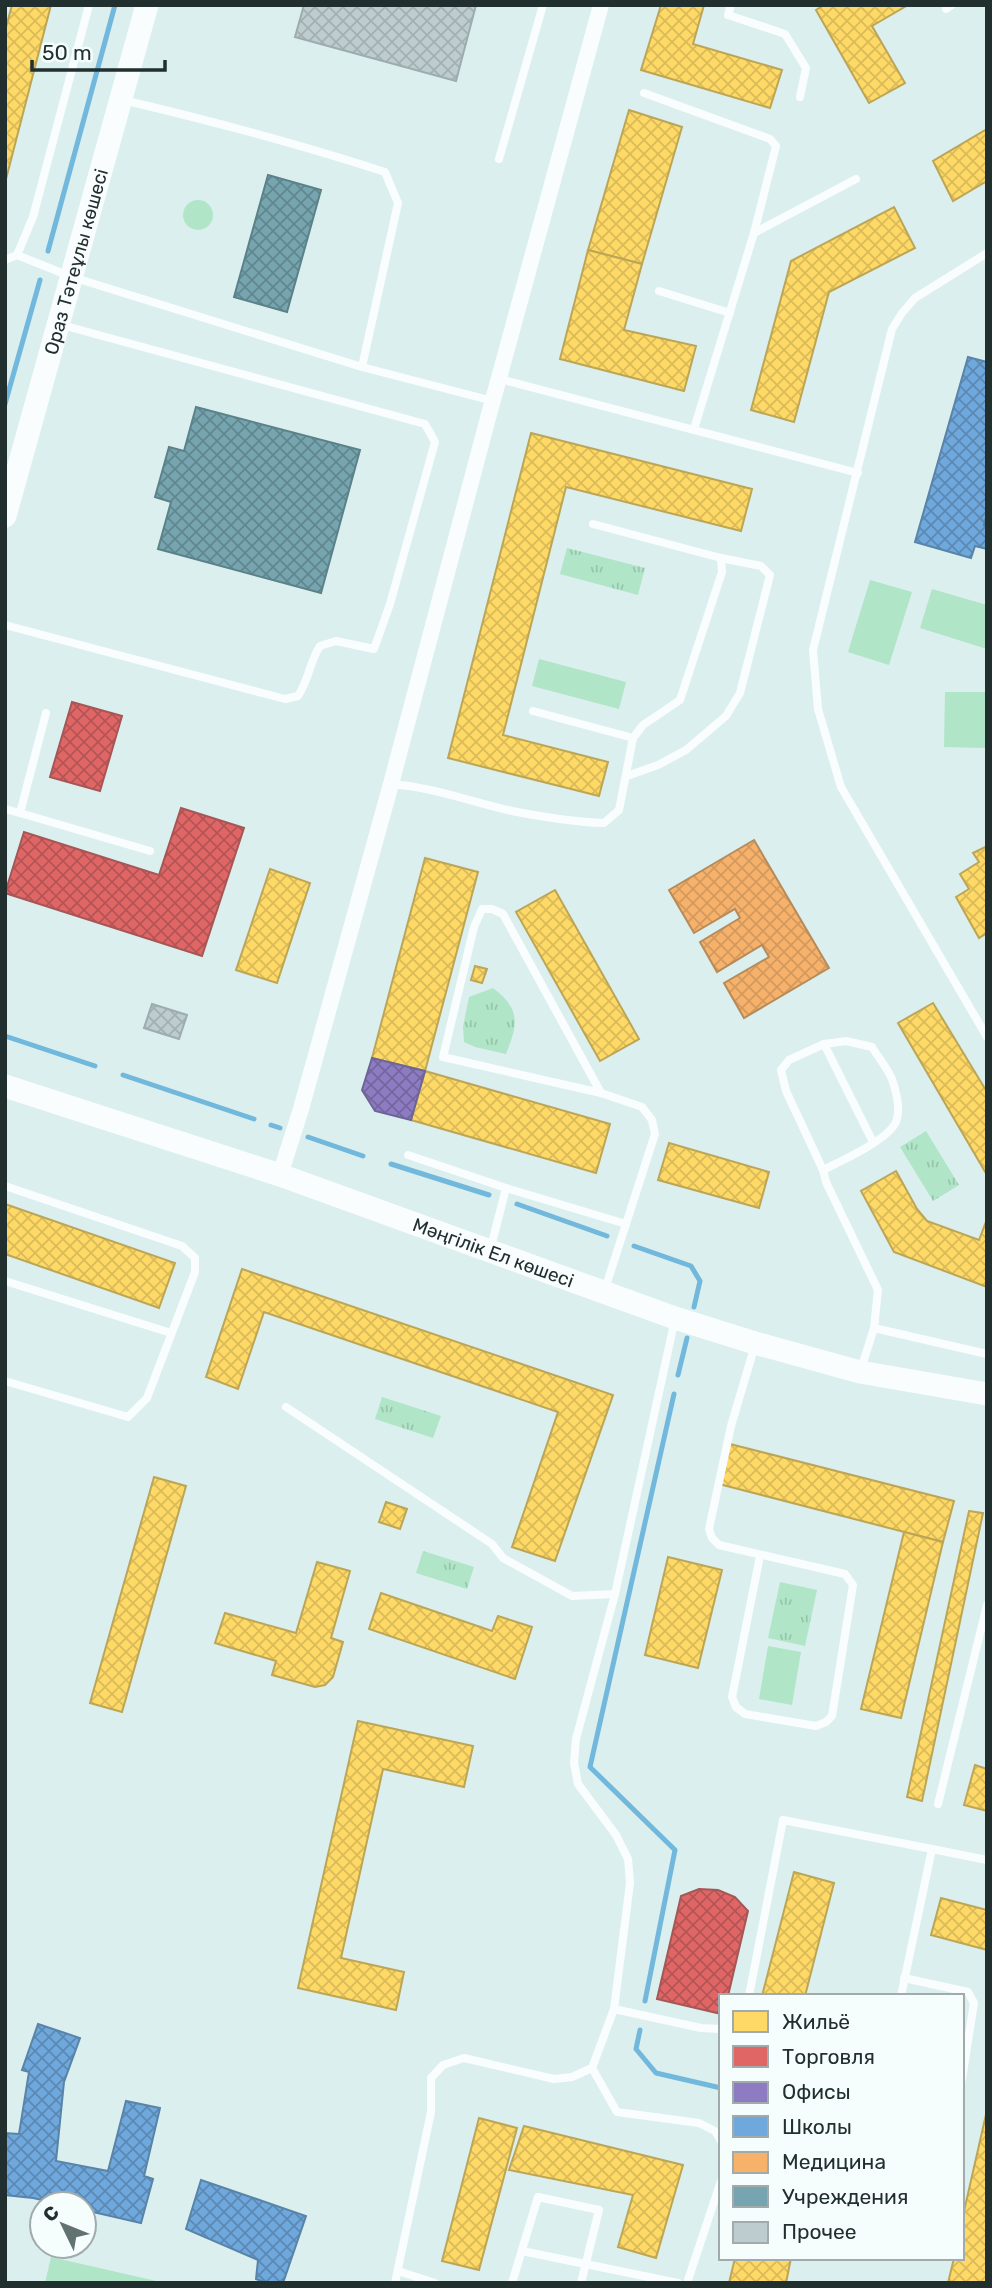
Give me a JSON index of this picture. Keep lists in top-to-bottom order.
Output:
{
  "streets": {
    "street": ["Ораз Тәтеұлы көшесі", "Мәңгілік Ел көшесі"]
  },
  "legend": [
    "Жильё",
    "Торговля",
    "Офисы",
    "Школы",
    "Медицина",
    "Учреждения",
    "Прочее"
  ],
  "scale_bar": "50 m",
  "north": "top left"
}
